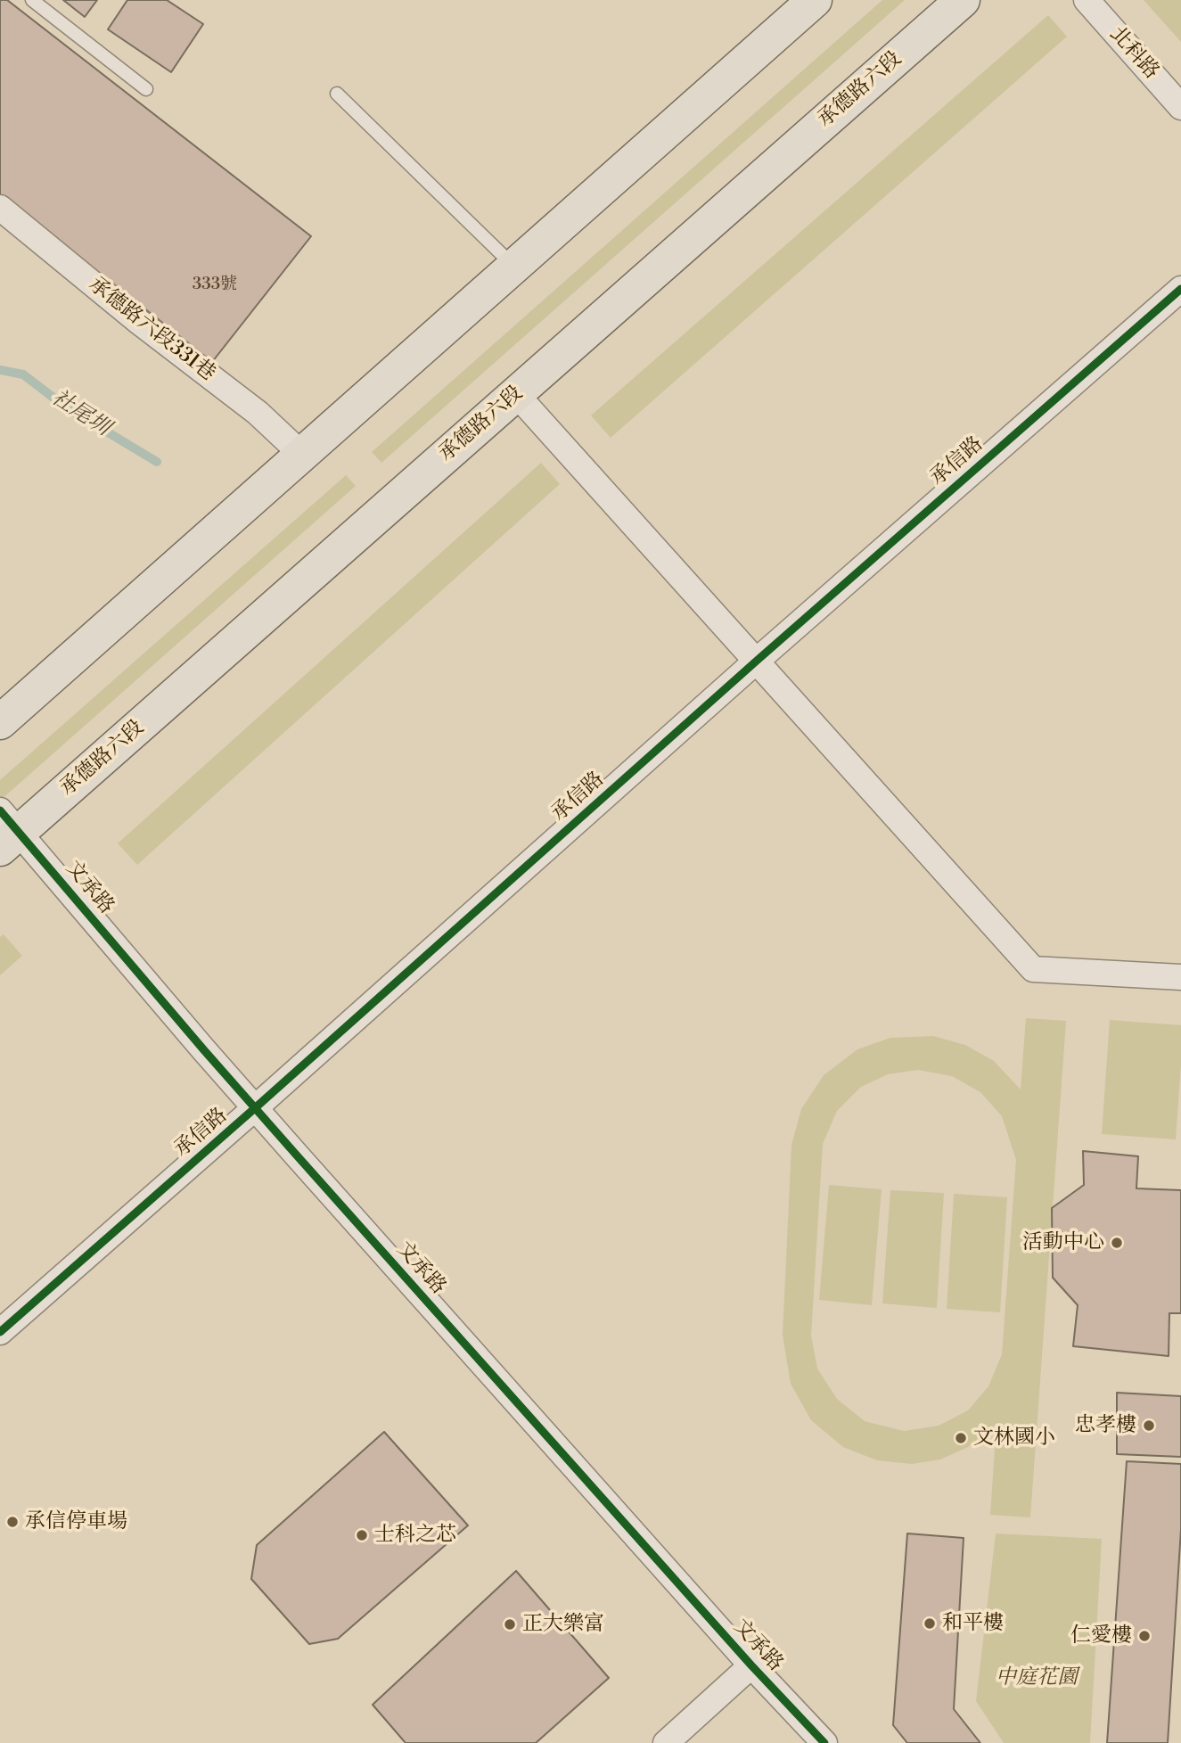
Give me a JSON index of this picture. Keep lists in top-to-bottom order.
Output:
{
  "streets": {
    "main road": ["承德路六段"],
    "street": [
      "北科路",
      "承德路六段331巷",
      "承信路",
      "文承路"
    ]
  },
  "crossings": [
    ["承德路六段", "文承路"],
    ["承信路", "文承路"]
  ],
  "water": ["社尾圳"],
  "parks": ["中庭花園"],
  "places": [
    "活動中心",
    "忠孝樓",
    "文林國小",
    "承信停車場",
    "士科之芯",
    "和平樓",
    "正大樂富",
    "仁愛樓"
  ],
  "house_numbers": ["333號"]
}
